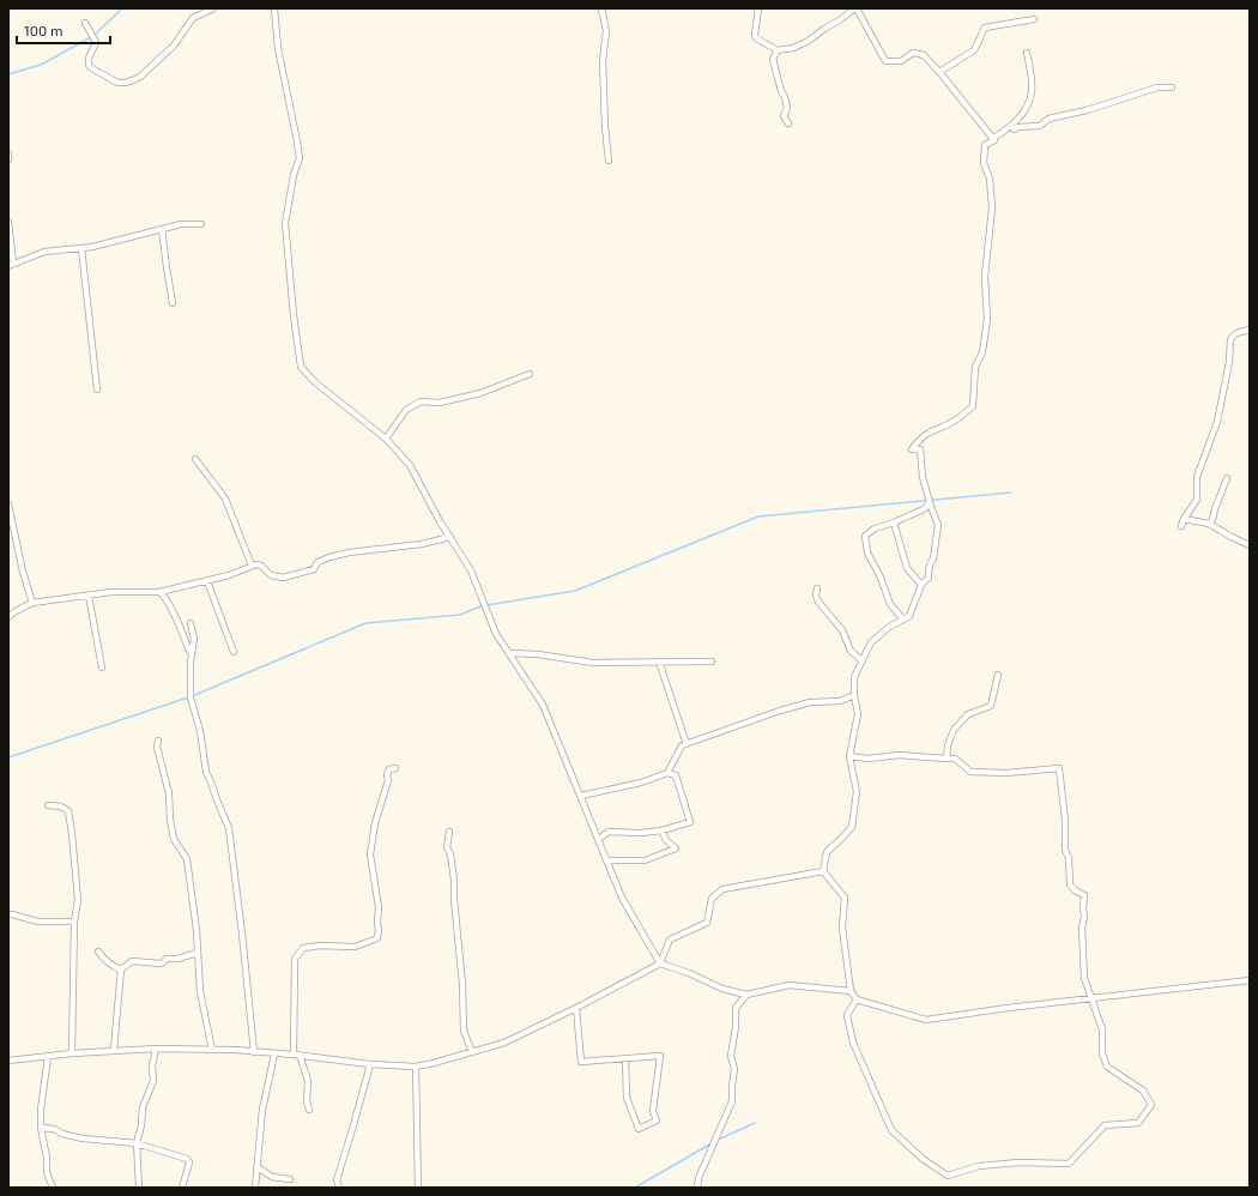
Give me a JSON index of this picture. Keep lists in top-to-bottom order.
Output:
{
  "scale_bar": "100 m"
}
